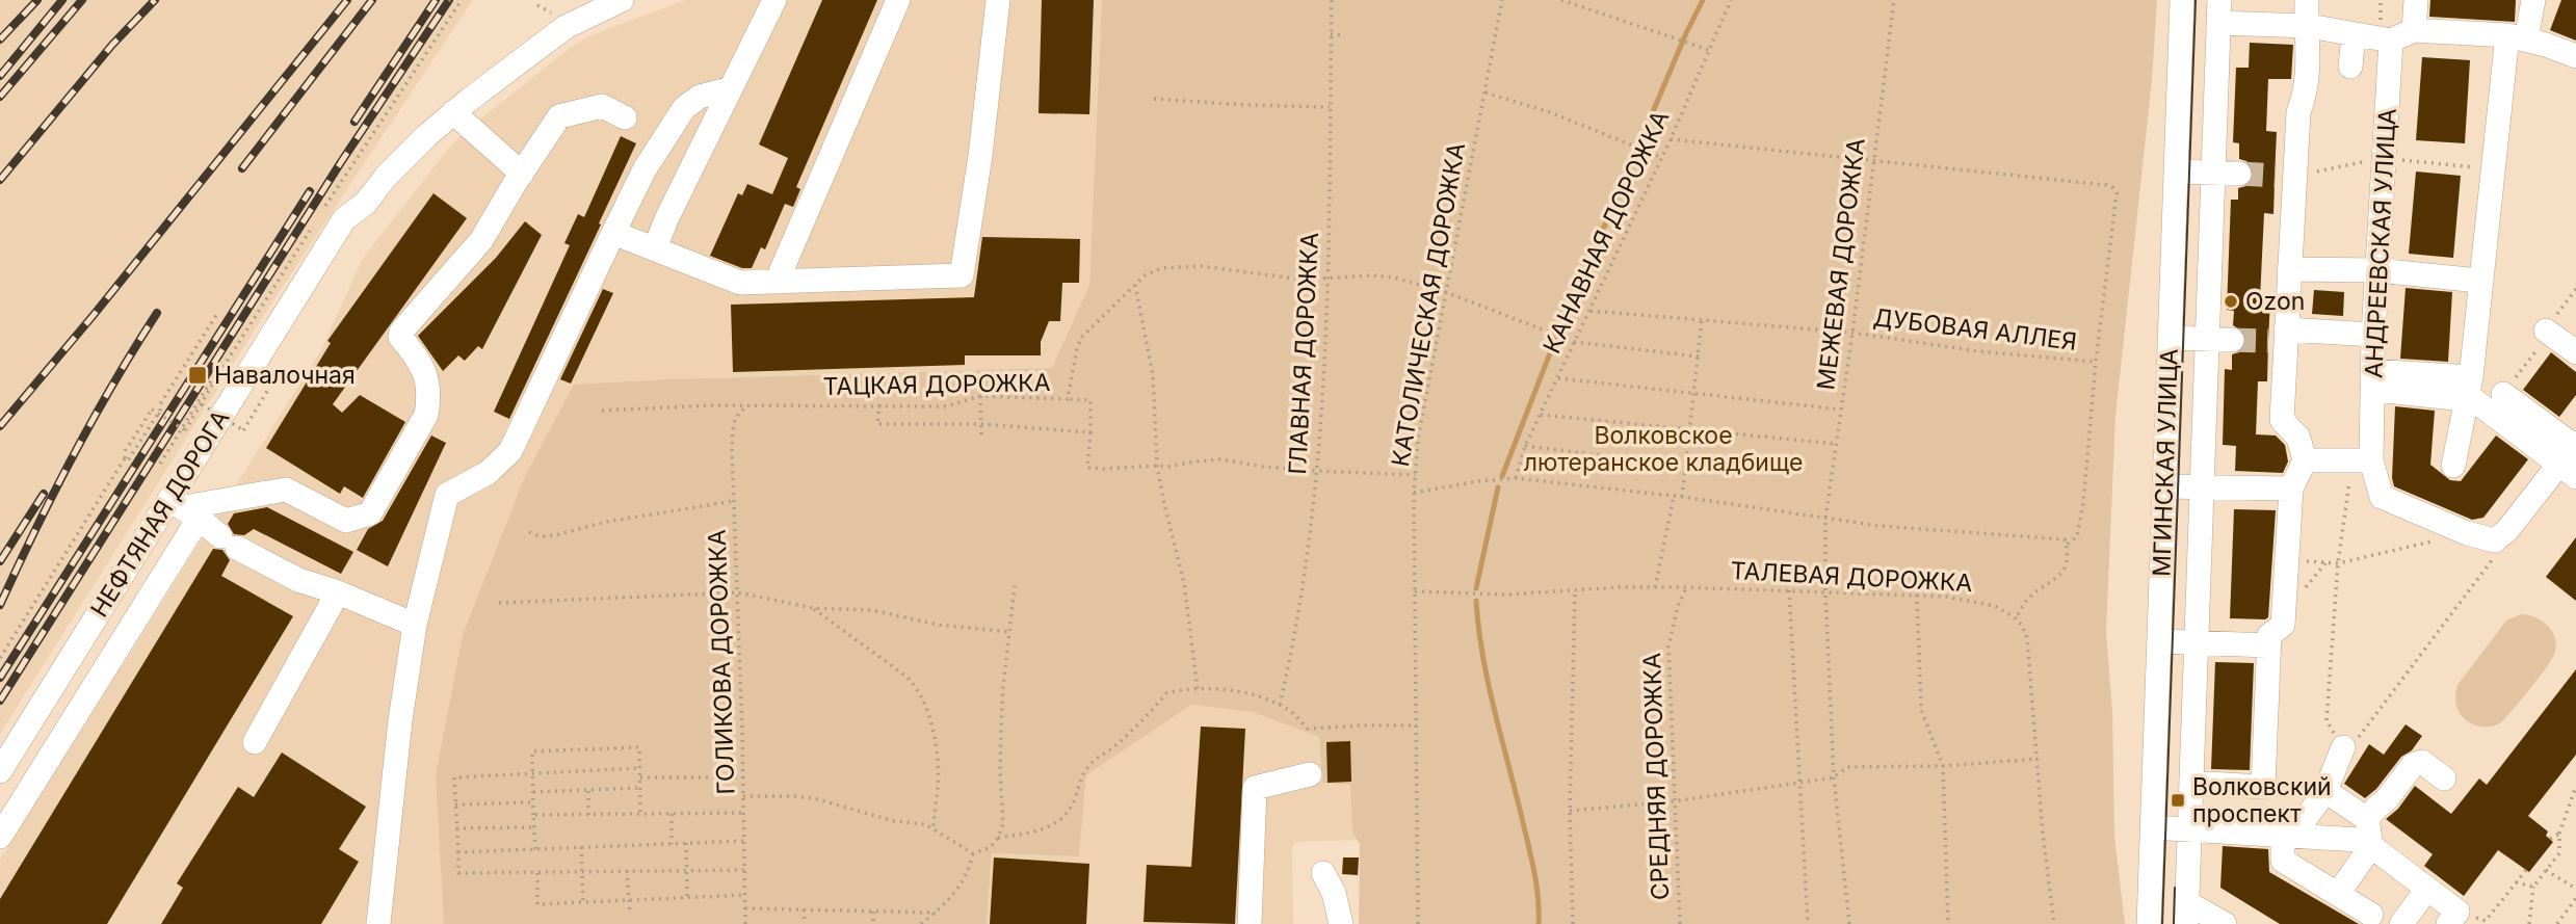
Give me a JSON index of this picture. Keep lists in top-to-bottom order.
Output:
{
  "streets": {
    "street": ["АНДРЕЕВСКАЯ УЛИЦА", "МГИНСКАЯ УЛИЦА", "НЕФТЯНАЯ ДОРОГА"],
    "path": [
      "КАНАВНАЯ ДОРОЖКА",
      "МЕЖЕВАЯ ДОРОЖКА",
      "КАТОЛИЧЕСКАЯ ДОРОЖКА",
      "ДУБОВАЯ АЛЛЕЯ",
      "ГЛАВНАЯ ДОРОЖКА",
      "ТАЦКАЯ ДОРОЖКА",
      "ТАЛЕВАЯ ДОРОЖКА",
      "ГОЛИКОВА ДОРОЖКА",
      "СРЕДНЯЯ ДОРОЖКА"
    ]
  },
  "crossings": [
    ["КАНАВНАЯ ДОРОЖКА", "ДУБОВАЯ АЛЛЕЯ"],
    ["КАНАВНАЯ ДОРОЖКА", "ТАЦКАЯ ДОРОЖКА"],
    ["МЕЖЕВАЯ ДОРОЖКА", "ДУБОВАЯ АЛЛЕЯ"],
    ["МЕЖЕВАЯ ДОРОЖКА", "ТАЛЕВАЯ ДОРОЖКА"],
    ["КАТОЛИЧЕСКАЯ ДОРОЖКА", "ТАЦКАЯ ДОРОЖКА"],
    ["КАТОЛИЧЕСКАЯ ДОРОЖКА", "ТАЛЕВАЯ ДОРОЖКА"],
    ["ГЛАВНАЯ ДОРОЖКА", "ТАЦКАЯ ДОРОЖКА"],
    ["ТАЛЕВАЯ ДОРОЖКА", "СРЕДНЯЯ ДОРОЖКА"]
  ],
  "parks": ["Волковское лютеранское кладбище"],
  "places": {
    "other": ["Ozon"],
    "transit": ["Навалочная", "Волковский проспект"]
  }
}
